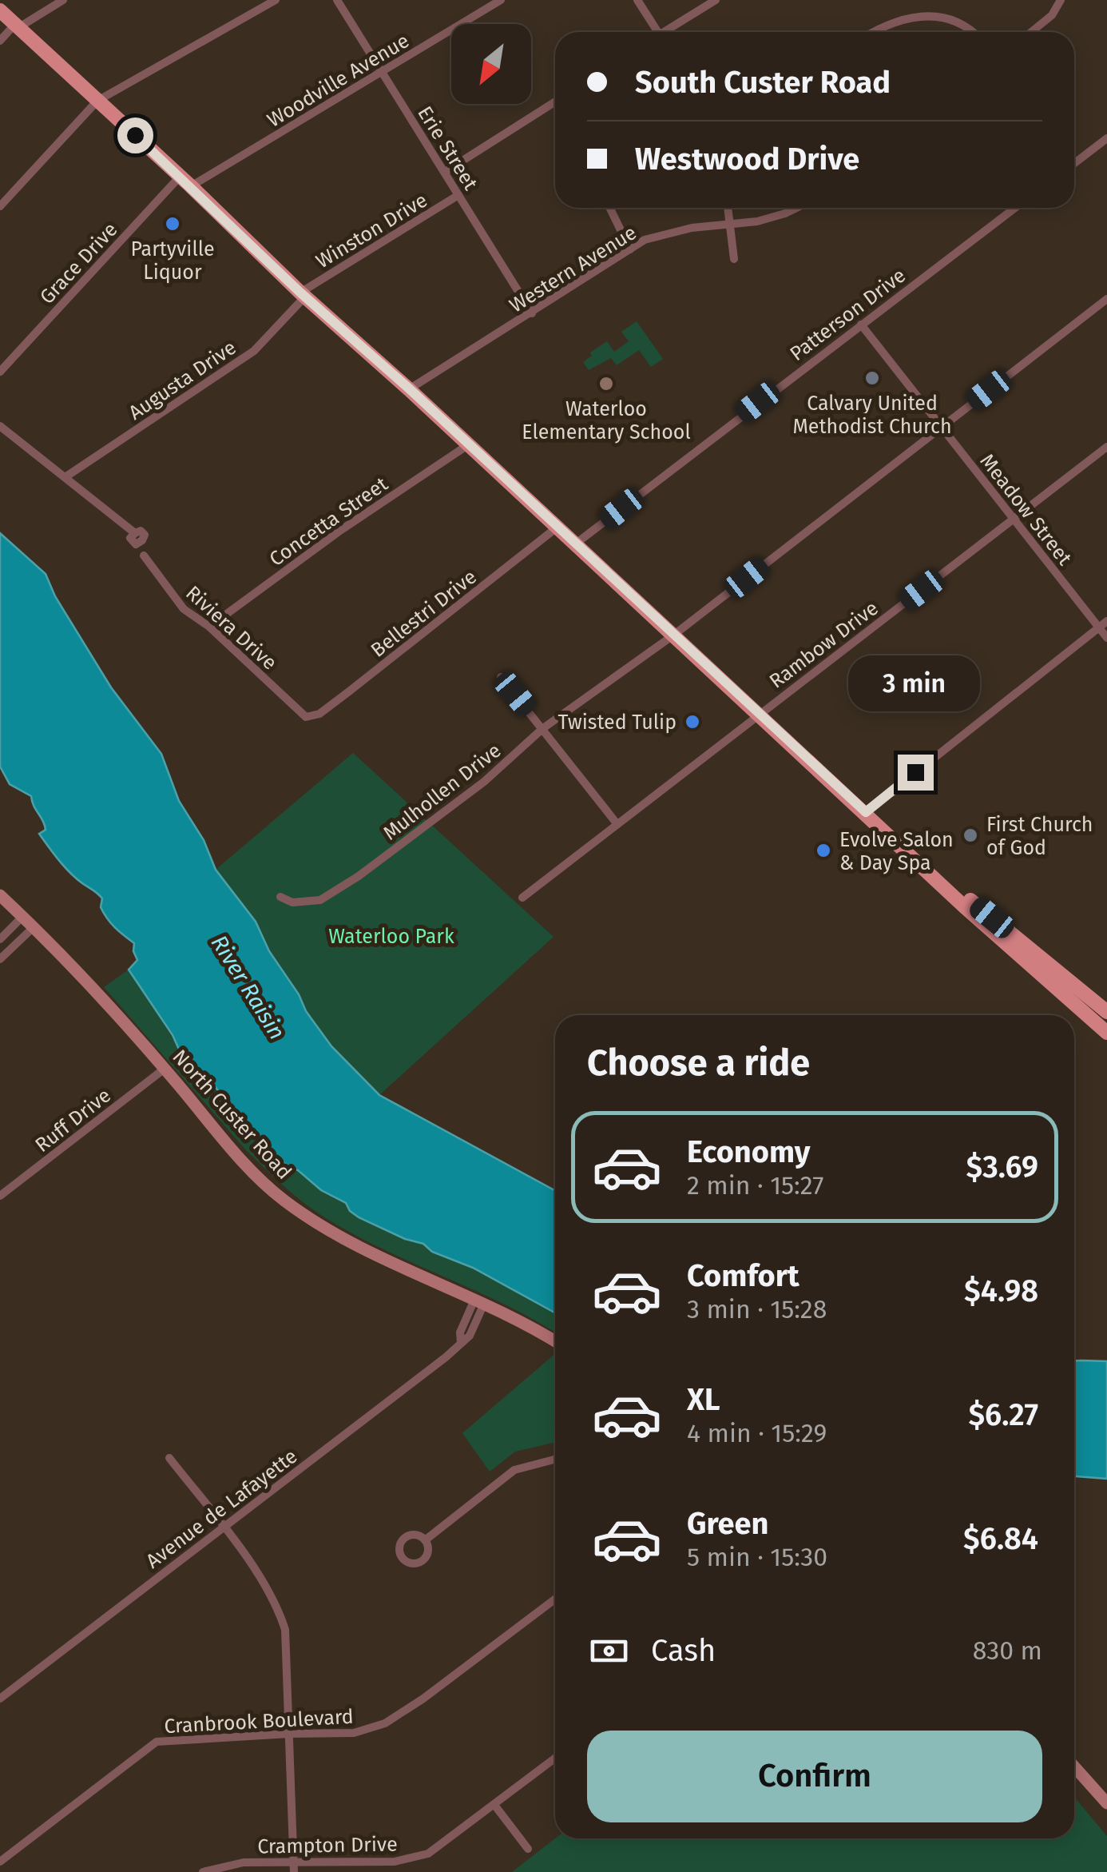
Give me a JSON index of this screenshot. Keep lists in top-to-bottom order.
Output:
{
  "streets": {
    "street": [
      "Woodville Avenue",
      "Erie Street",
      "Winston Drive",
      "Grace Drive",
      "Western Avenue",
      "Patterson Drive",
      "Augusta Drive",
      "Meadow Street",
      "Concetta Street",
      "Bellestri Drive",
      "Riviera Drive",
      "Rambow Drive",
      "Mulhollen Drive",
      "North Custer Road",
      "Ruff Drive",
      "Avenue de Lafayette",
      "Cranbrook Boulevard",
      "Crampton Drive"
    ]
  },
  "crossings": [
    ["Woodville Avenue", "Erie Street"],
    ["Woodville Avenue", "Grace Drive"],
    ["Erie Street", "Winston Drive"],
    ["Erie Street", "Western Avenue"],
    ["Winston Drive", "Augusta Drive"],
    ["Patterson Drive", "Meadow Street"],
    ["Meadow Street", "Rambow Drive"],
    ["Meadow Street", "Mulhollen Drive"],
    ["Concetta Street", "Riviera Drive"],
    ["Bellestri Drive", "Riviera Drive"],
    ["North Custer Road", "Ruff Drive"],
    ["North Custer Road", "Avenue de Lafayette"]
  ],
  "water": ["River Raisin"],
  "parks": ["Waterloo Park"],
  "places": [
    "Partyville Liquor",
    "Calvary United Methodist Church",
    "Waterloo Elementary School",
    "Twisted Tulip",
    "First Church of God",
    "Evolve Salon & Day Spa"
  ],
  "north": "bottom left",
  "page": {
    "banner": ["South Custer Road", "Westwood Drive"],
    "bubble": "3 min",
    "heading": "Choose a ride",
    "list": [
      {
        "name": "Economy",
        "note": "2 min · 15:27",
        "value": "$3.69"
      },
      {
        "name": "Comfort",
        "note": "3 min · 15:28",
        "value": "$4.98"
      },
      {
        "name": "XL",
        "note": "4 min · 15:29",
        "value": "$6.27"
      },
      {
        "name": "Green",
        "note": "5 min · 15:30",
        "value": "$6.84"
      }
    ],
    "pay": ["Cash", "830 m"],
    "buttons": "Confirm"
  }
}
